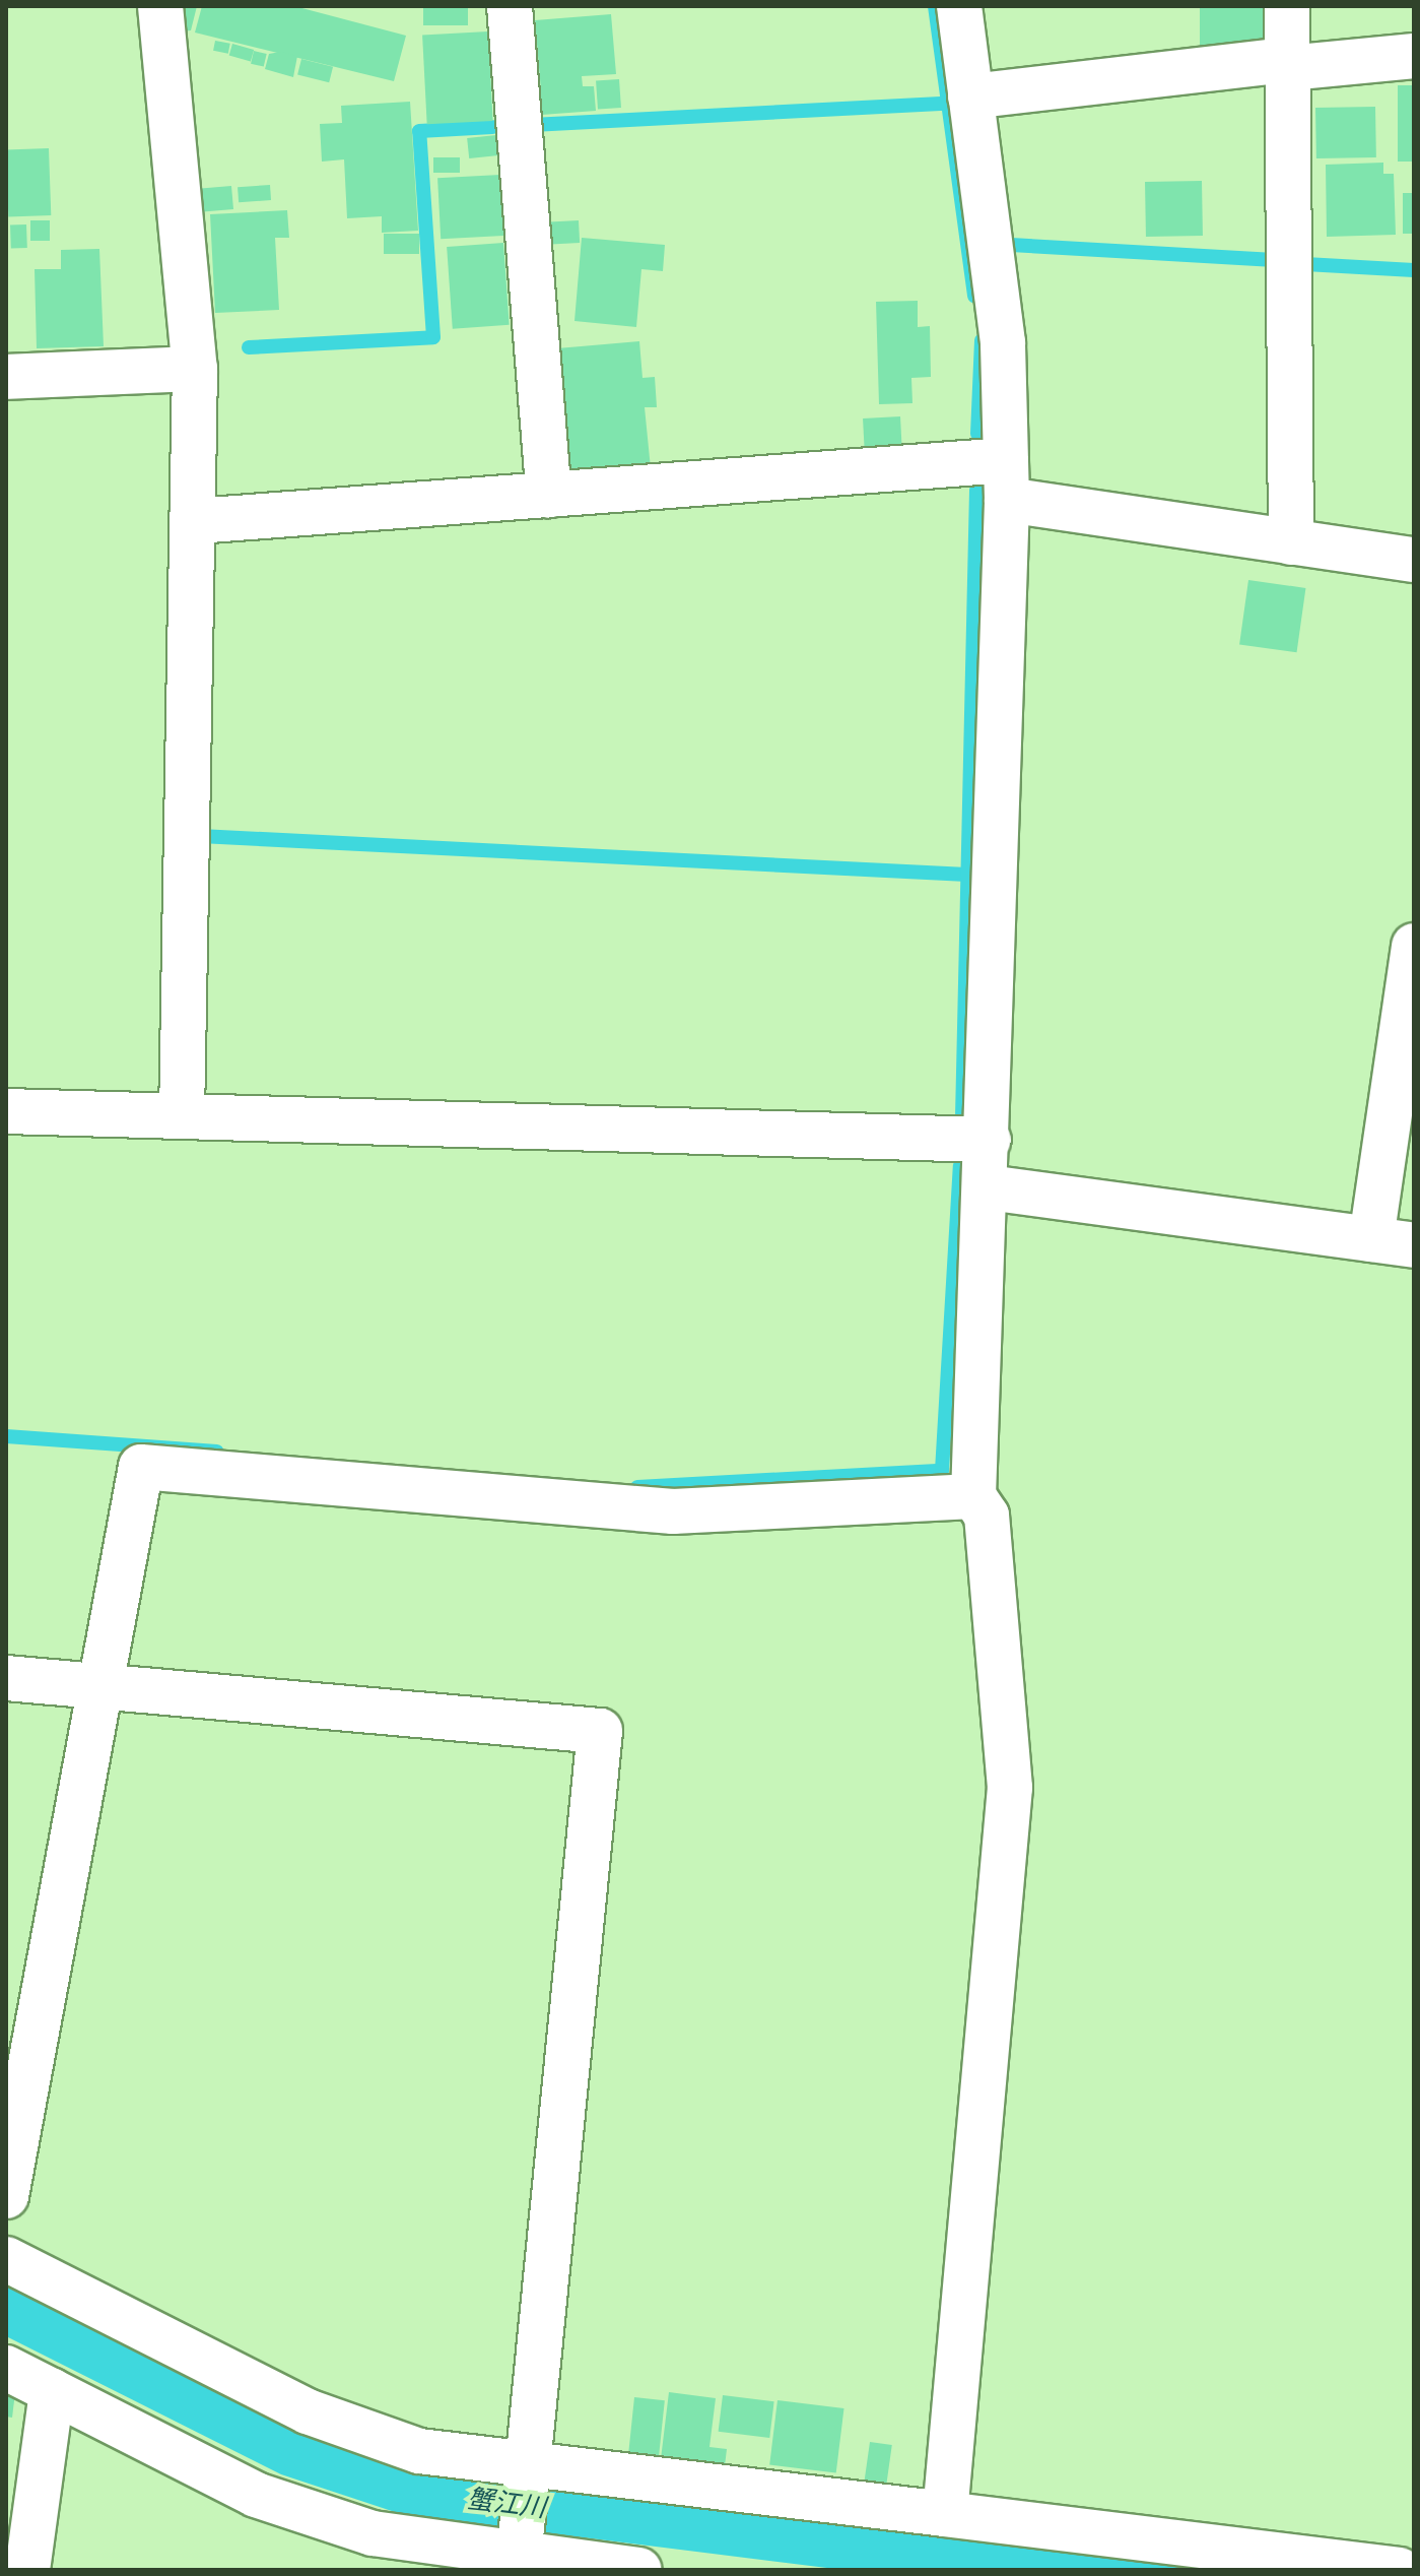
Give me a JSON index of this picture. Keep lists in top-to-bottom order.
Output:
{
  "water": ["蟹江川"]
}
